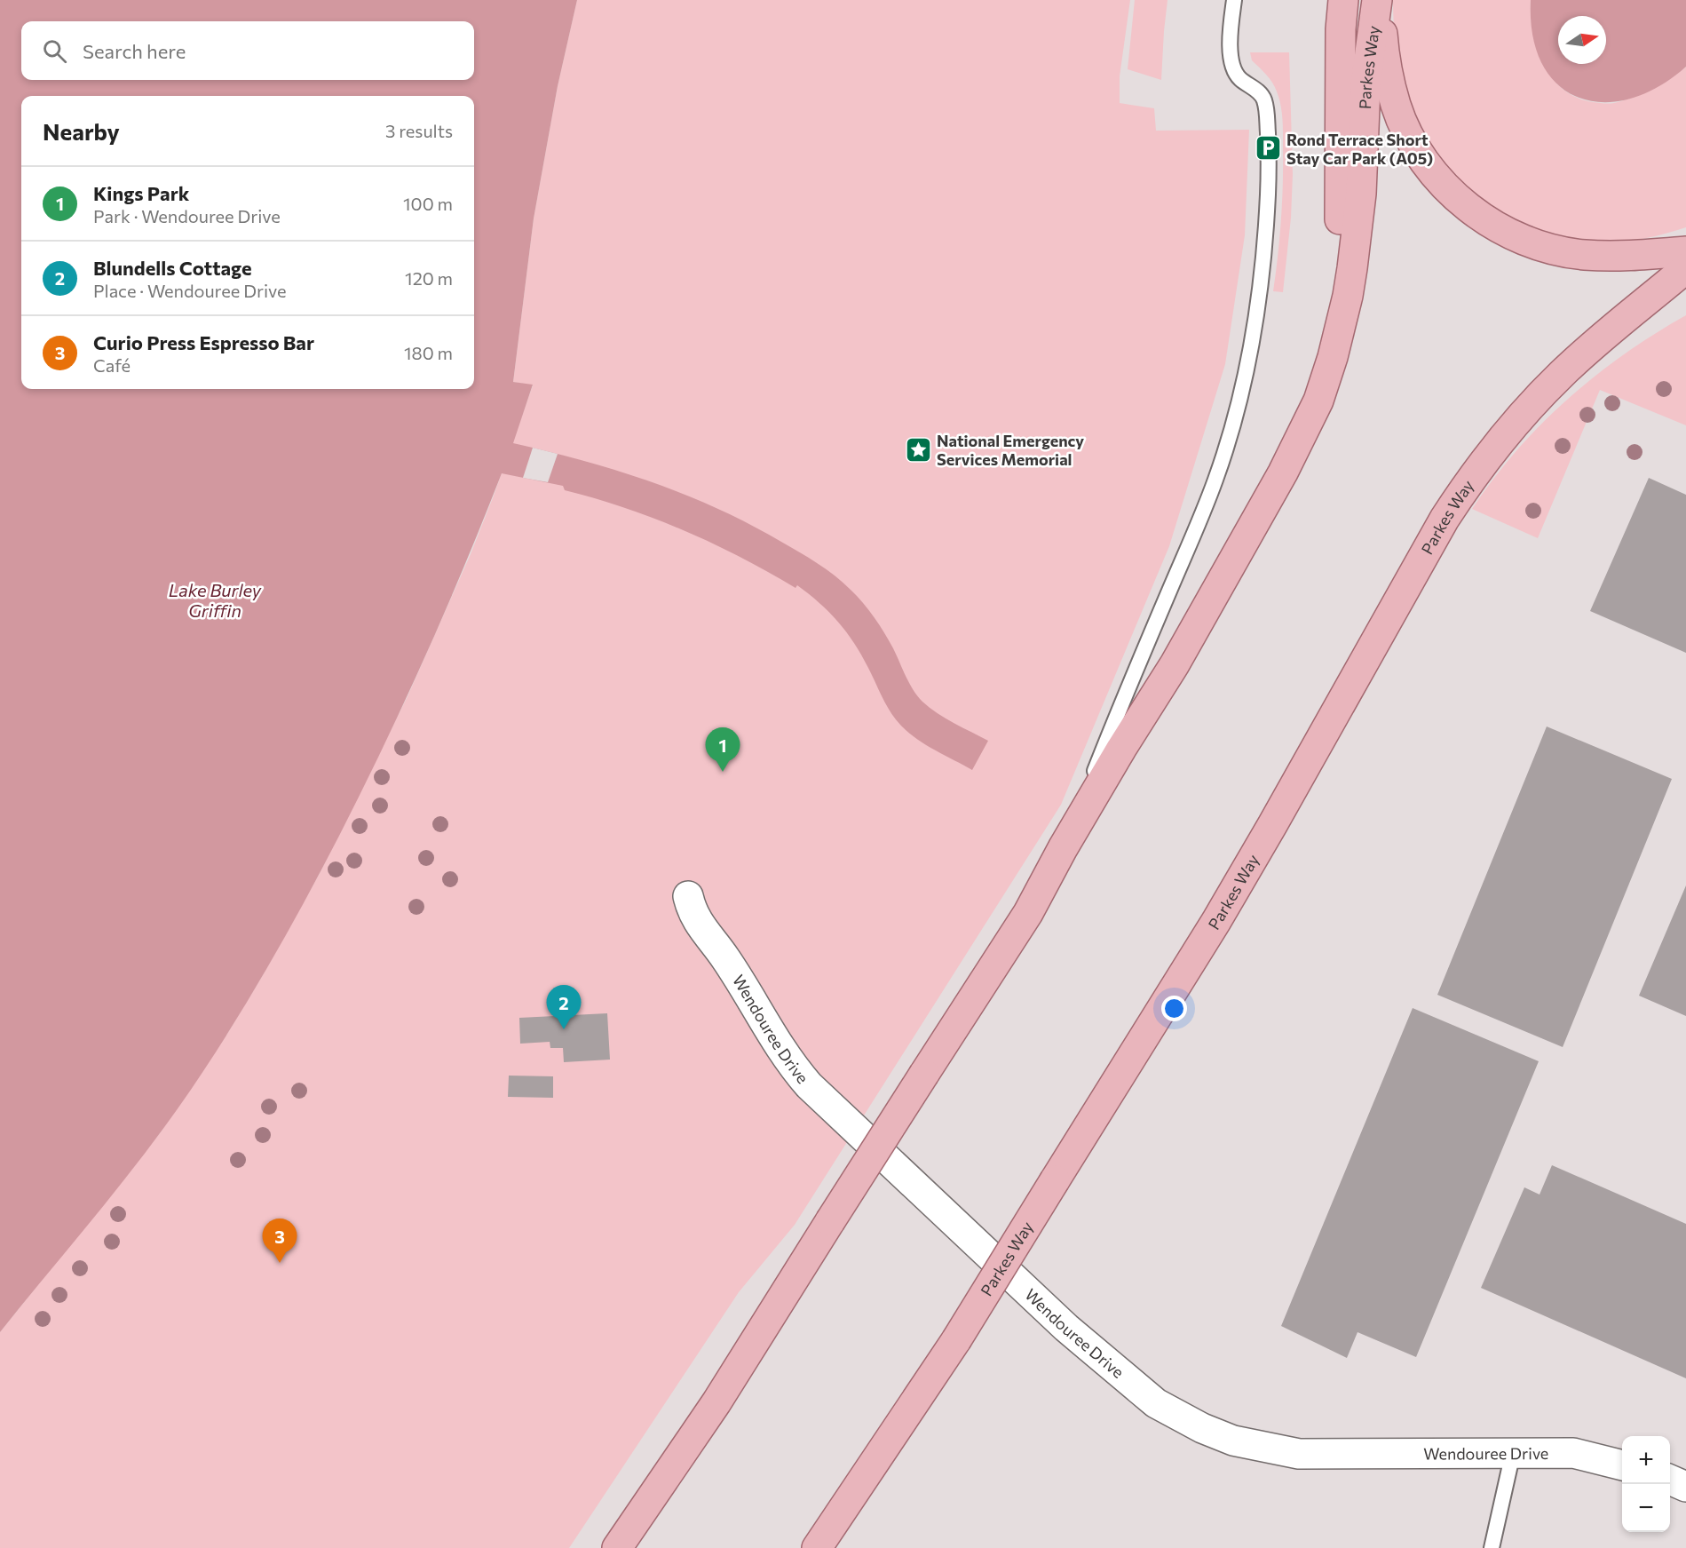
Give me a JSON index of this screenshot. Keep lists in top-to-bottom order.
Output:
{
  "streets": {
    "main road": ["Parkes Way"],
    "street": ["Wendouree Drive"]
  },
  "water": ["Lake Burley Griffin"],
  "places": {
    "parking": ["Rond Terrace Short Stay Car Park (A05)"],
    "place": ["National Emergency Services Memorial"]
  },
  "north": "right",
  "page": {
    "search": "Search here",
    "heading": ["Nearby", "3 results"],
    "list": [
      {
        "mark": "1",
        "name": "Kings Park",
        "note": "Park · Wendouree Drive",
        "value": "100 m"
      },
      {
        "mark": "2",
        "name": "Blundells Cottage",
        "note": "Place · Wendouree Drive",
        "value": "120 m"
      },
      {
        "mark": "3",
        "name": "Curio Press Espresso Bar",
        "note": "Café",
        "value": "180 m"
      }
    ],
    "pins": ["1", "2", "3"],
    "map_buttons": ["+", "−"]
  }
}
